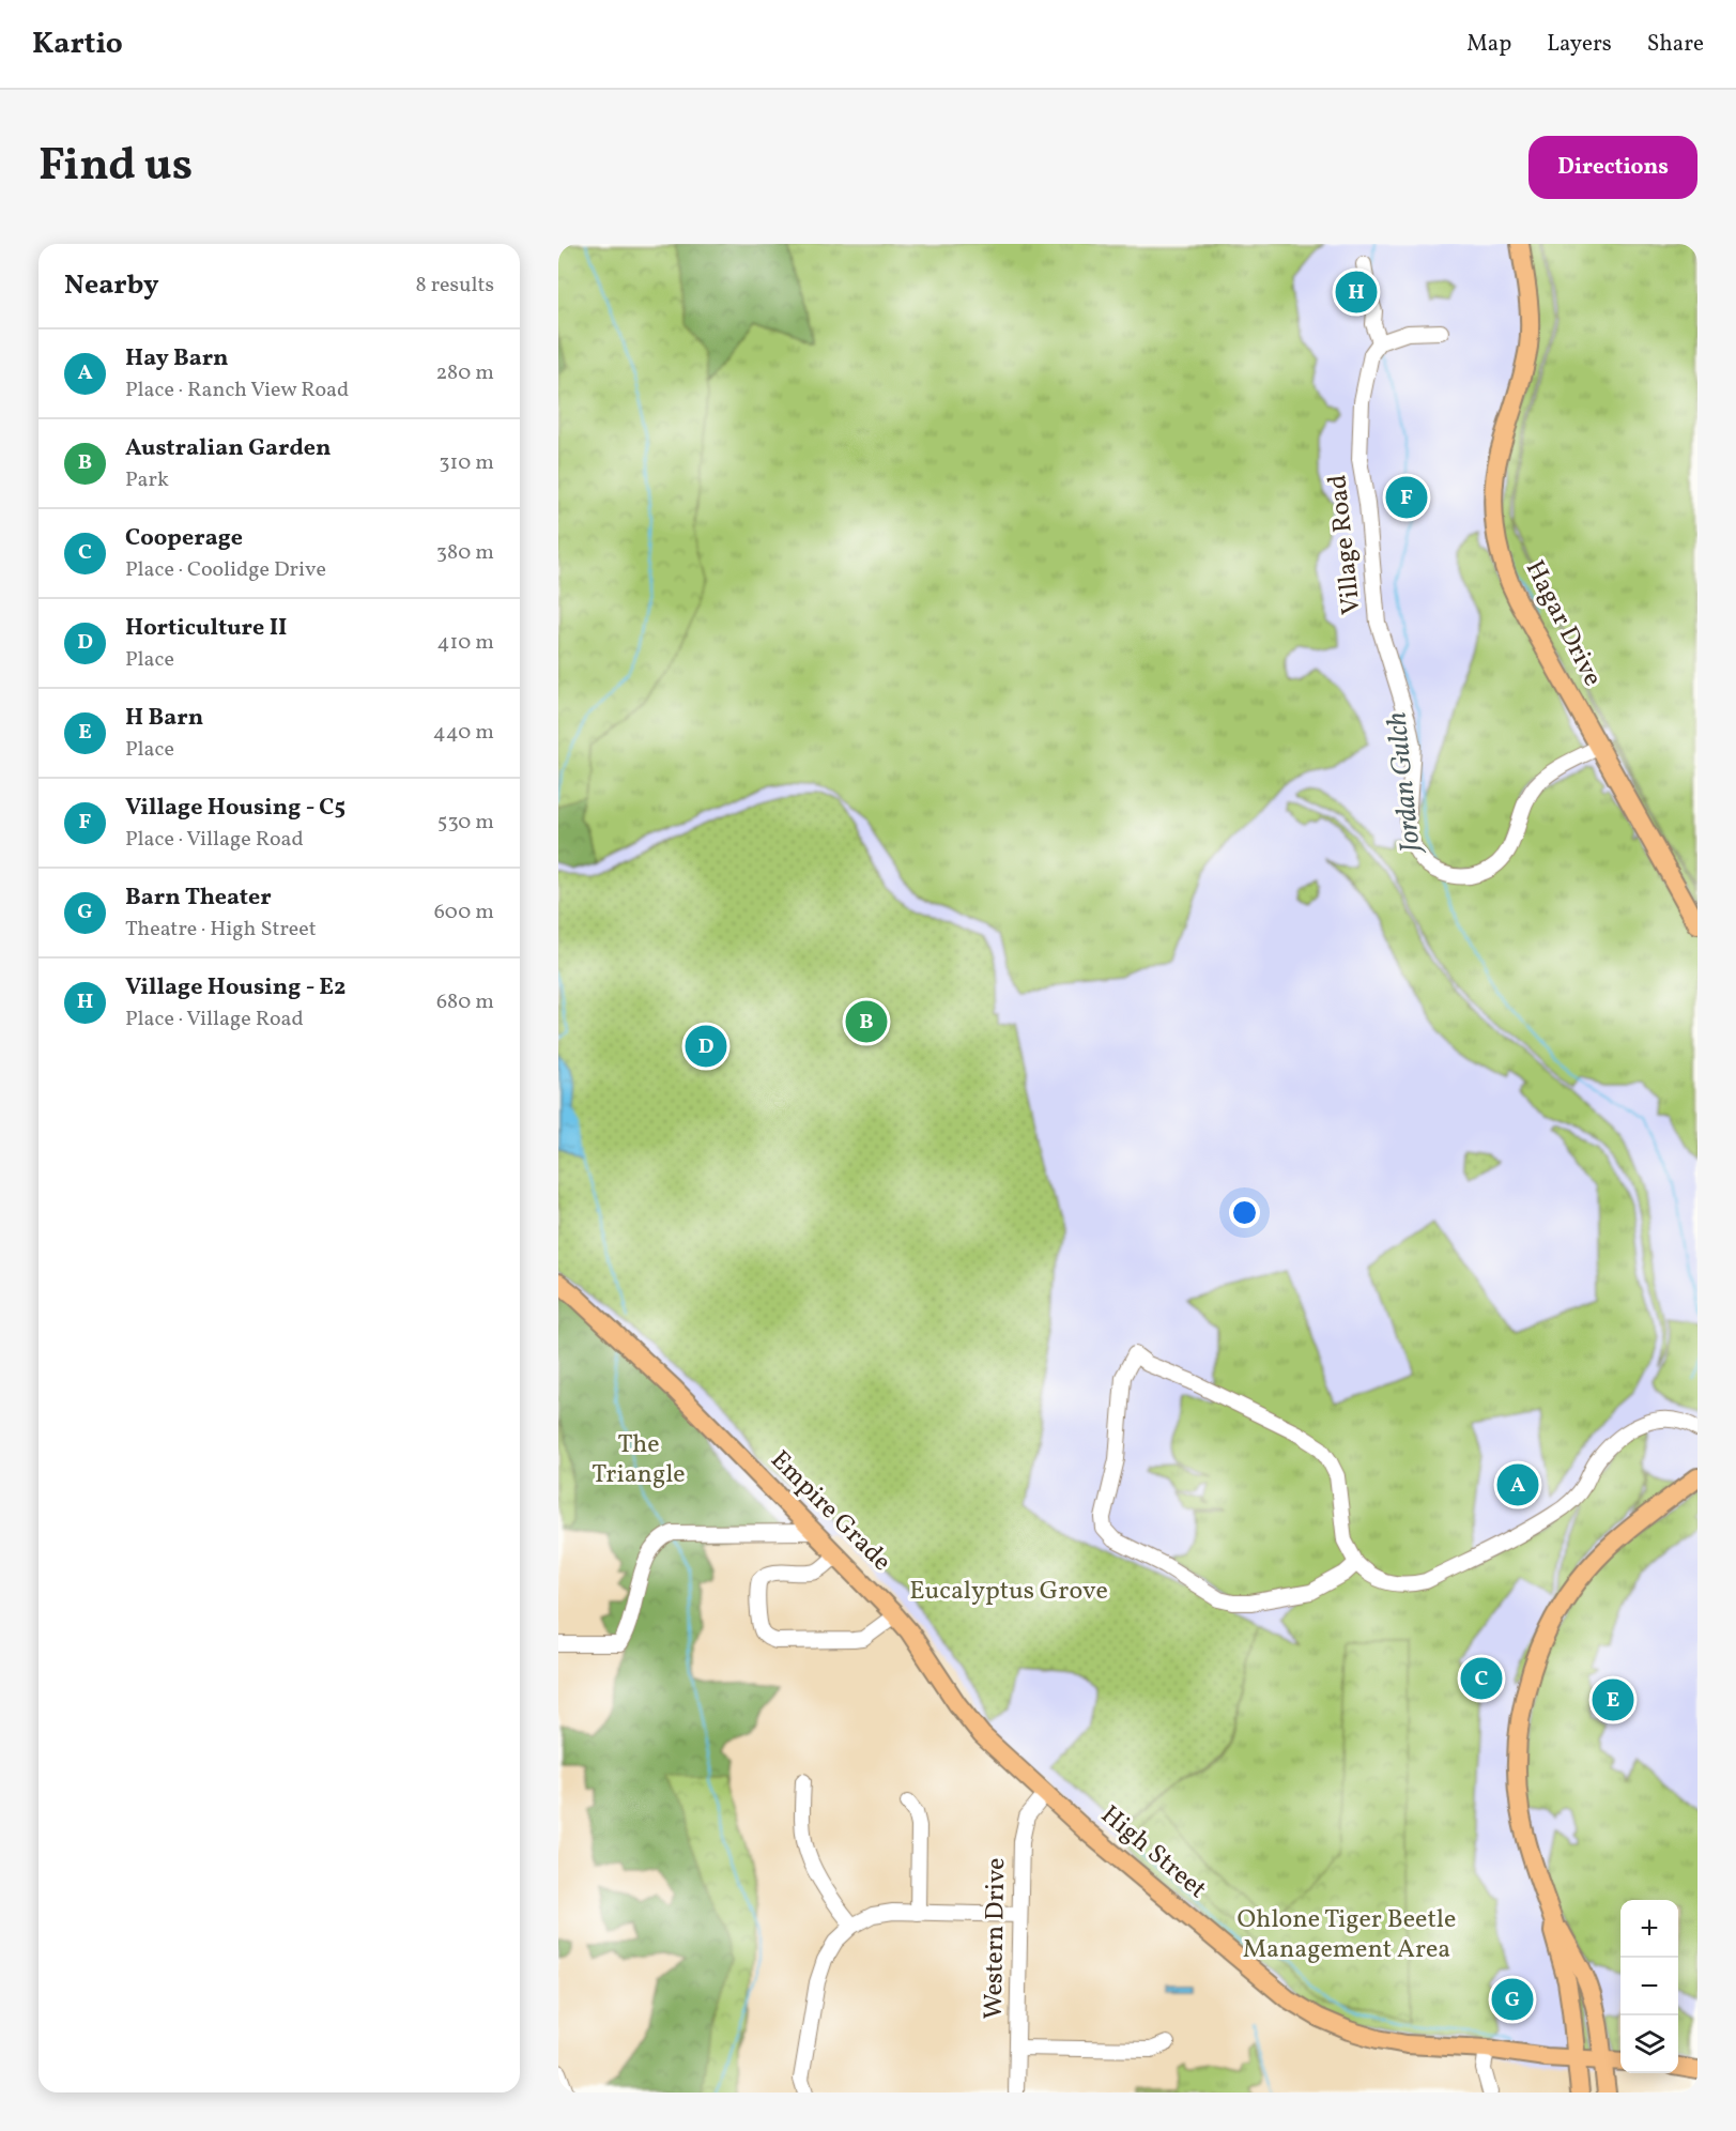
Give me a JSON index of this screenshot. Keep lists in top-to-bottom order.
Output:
{
  "streets": {
    "main road": ["Hagar Drive", "Empire Grade", "High Street"],
    "street": ["Village Road", "Western Drive"]
  },
  "crossings": [
    ["Village Road", "Hagar Drive"],
    ["Empire Grade", "High Street"],
    ["Empire Grade", "Western Drive"],
    ["High Street", "Western Drive"]
  ],
  "water": ["Jordan Gulch"],
  "parks": ["The Triangle", "Eucalyptus Grove", "Ohlone Tiger Beetle Management Area"],
  "page": {
    "header": "Kartio",
    "nav": ["Map", "Layers", "Share"],
    "title": "Find us",
    "buttons": "Directions",
    "heading": ["Nearby", "8 results"],
    "pins": [
      "H",
      "F",
      "B",
      "D",
      "A",
      "C",
      "E",
      "G"
    ],
    "list": [
      {
        "mark": "A",
        "name": "Hay Barn",
        "note": "Place · Ranch View Road",
        "value": "280 m"
      },
      {
        "mark": "B",
        "name": "Australian Garden",
        "note": "Park",
        "value": "310 m"
      },
      {
        "mark": "C",
        "name": "Cooperage",
        "note": "Place · Coolidge Drive",
        "value": "380 m"
      },
      {
        "mark": "D",
        "name": "Horticulture II",
        "note": "Place",
        "value": "410 m"
      },
      {
        "mark": "E",
        "name": "H Barn",
        "note": "Place",
        "value": "440 m"
      },
      {
        "mark": "F",
        "name": "Village Housing - C5",
        "note": "Place · Village Road",
        "value": "530 m"
      },
      {
        "mark": "G",
        "name": "Barn Theater",
        "note": "Theatre · High Street",
        "value": "600 m"
      },
      {
        "mark": "H",
        "name": "Village Housing - E2",
        "note": "Place · Village Road",
        "value": "680 m"
      }
    ],
    "map_buttons": ["+", "−"]
  }
}
